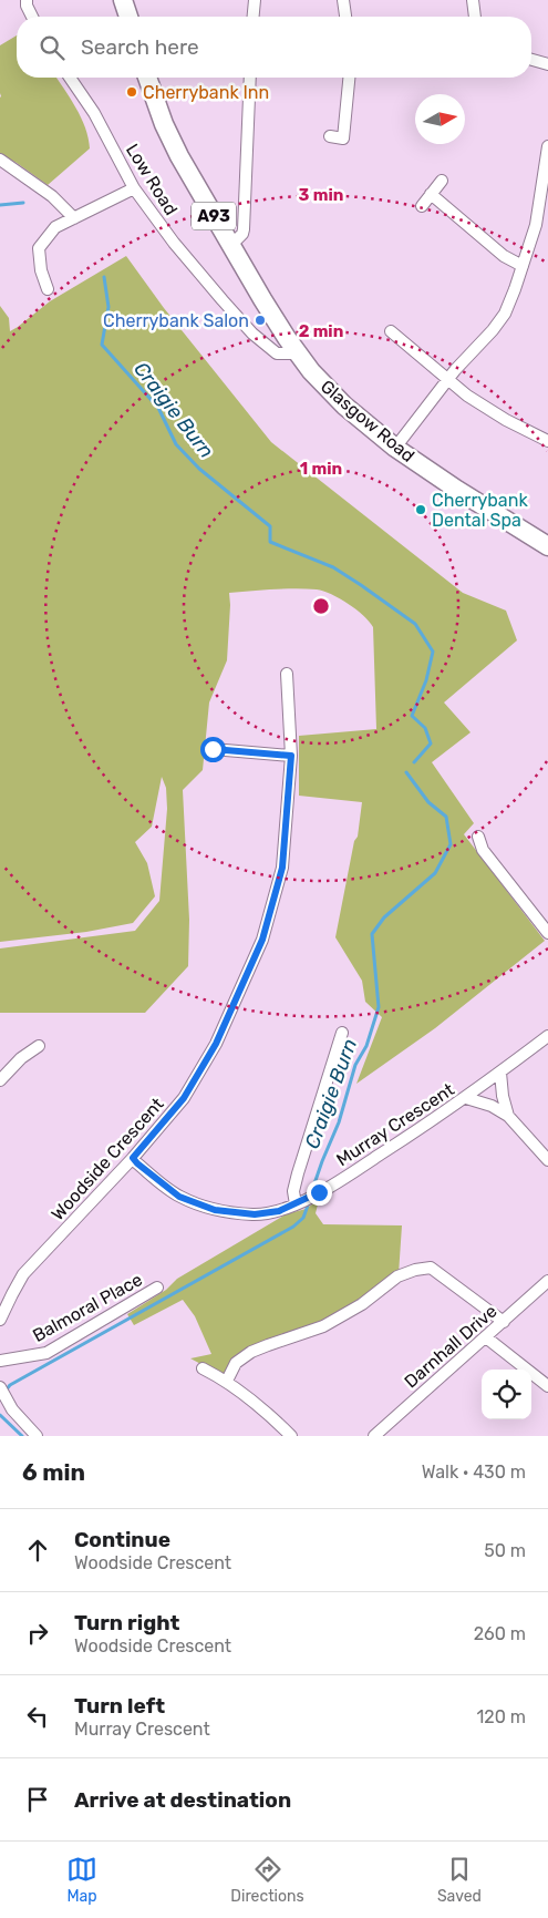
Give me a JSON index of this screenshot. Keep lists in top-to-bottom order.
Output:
{
  "streets": {
    "main road": ["A93", "Glasgow Road"],
    "street": [
      "Low Road",
      "Murray Crescent",
      "Woodside Crescent",
      "Balmoral Place",
      "Darnhall Drive"
    ]
  },
  "crossings": [
    ["Low Road", "Glasgow Road"],
    ["Murray Crescent", "Woodside Crescent"]
  ],
  "water": ["Craigie Burn"],
  "places": ["Cherrybank Inn", "Cherrybank Salon", "Cherrybank Dental Spa"],
  "north": "right",
  "page": {
    "search": "Search here",
    "heading": ["6 min", "Walk · 430 m"],
    "list": [
      ["Continue", "Woodside Crescent", "50 m"],
      ["Turn right", "Woodside Crescent", "260 m"],
      ["Turn left", "Murray Crescent", "120 m"],
      "Arrive at destination"
    ],
    "nav": ["Map", "Directions", "Saved"]
  },
  "rings": ["3 min", "2 min", "1 min"]
}
